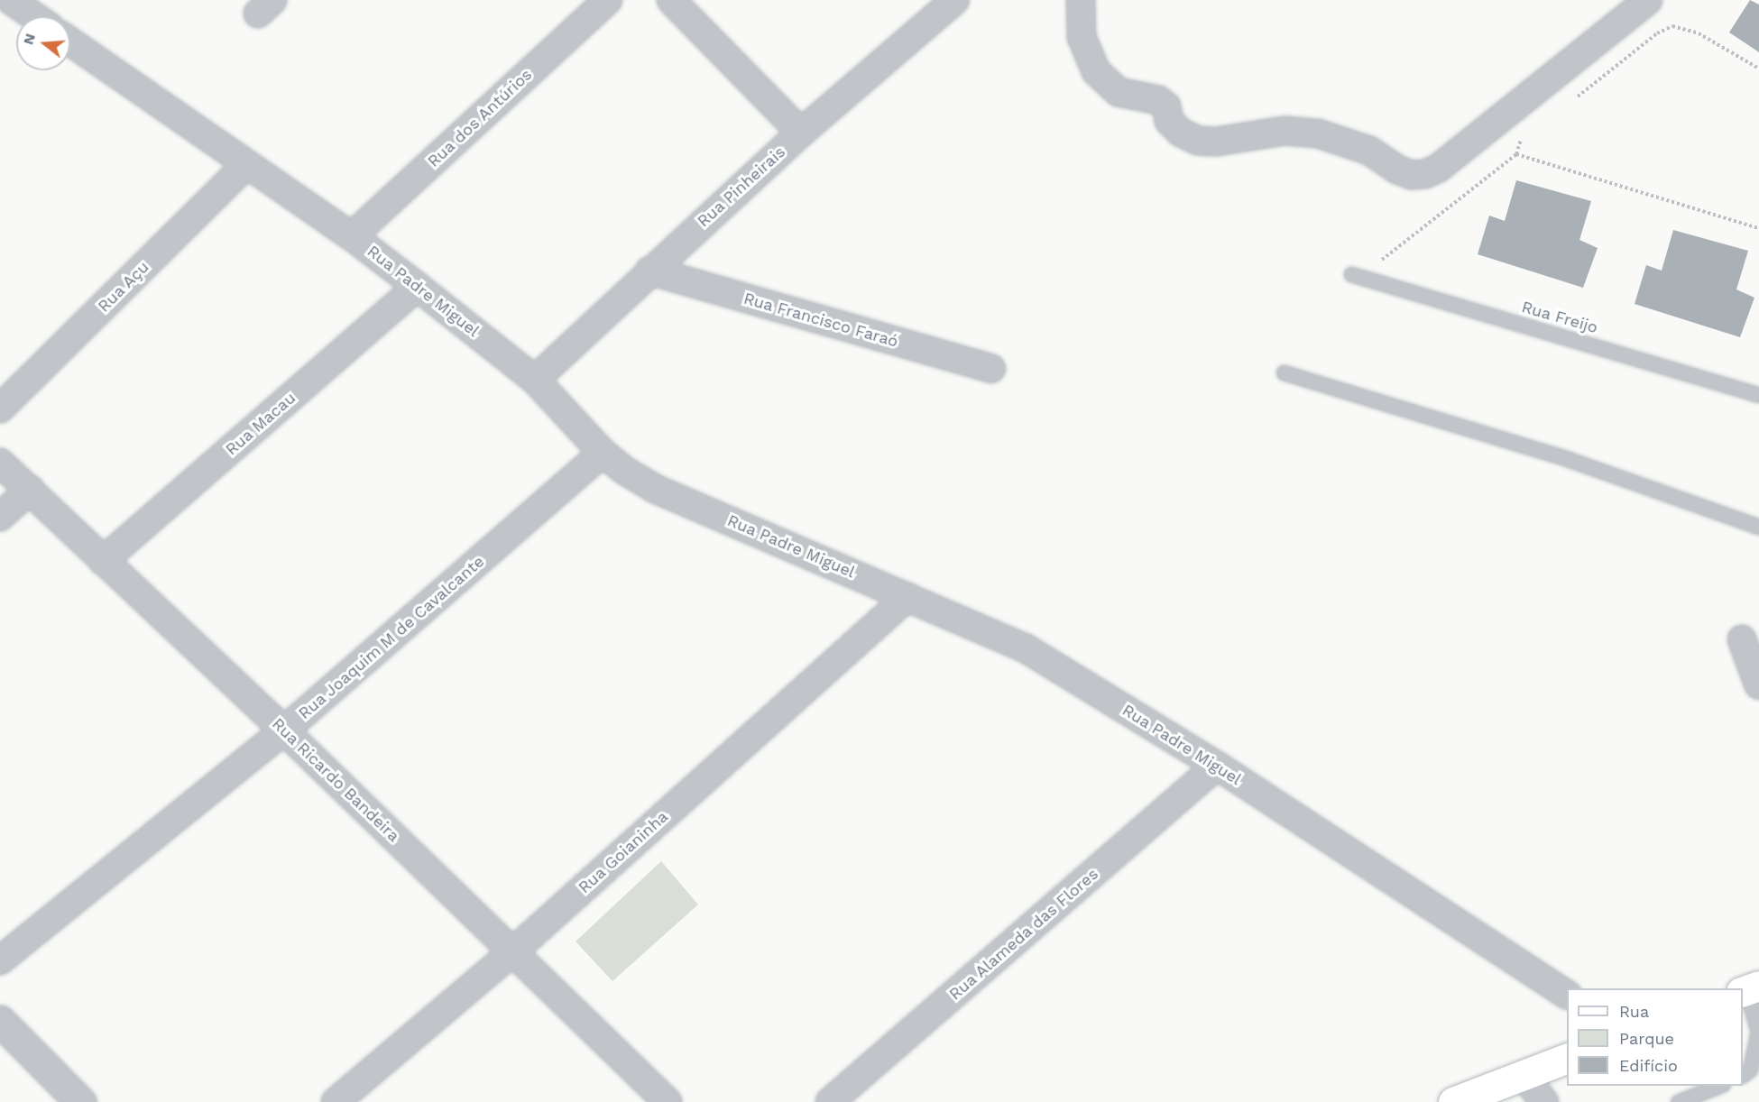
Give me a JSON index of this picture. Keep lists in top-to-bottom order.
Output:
{
  "streets": {
    "street": [
      "Rua dos Antúrios",
      "Rua Pinheirais",
      "Rua Açu",
      "Rua Padre Miguel",
      "Rua Francisco Faraó",
      "Rua Macau",
      "Rua Joaquim M de Cavalcante",
      "Rua Ricardo Bandeira",
      "Rua Goianinha",
      "Rua Alameda das Flores"
    ],
    "lane": ["Rua Freijo"]
  },
  "crossings": [
    ["Rua dos Antúrios", "Rua Padre Miguel"],
    ["Rua Pinheirais", "Rua Padre Miguel"],
    ["Rua Pinheirais", "Rua Francisco Faraó"],
    ["Rua Açu", "Rua Padre Miguel"],
    ["Rua Padre Miguel", "Rua Macau"],
    ["Rua Padre Miguel", "Rua Joaquim M de Cavalcante"],
    ["Rua Padre Miguel", "Rua Goianinha"],
    ["Rua Padre Miguel", "Rua Alameda das Flores"],
    ["Rua Macau", "Rua Ricardo Bandeira"],
    ["Rua Joaquim M de Cavalcante", "Rua Ricardo Bandeira"],
    ["Rua Ricardo Bandeira", "Rua Goianinha"]
  ],
  "legend": ["Rua", "Parque", "Edifício"],
  "north": "left"
}
